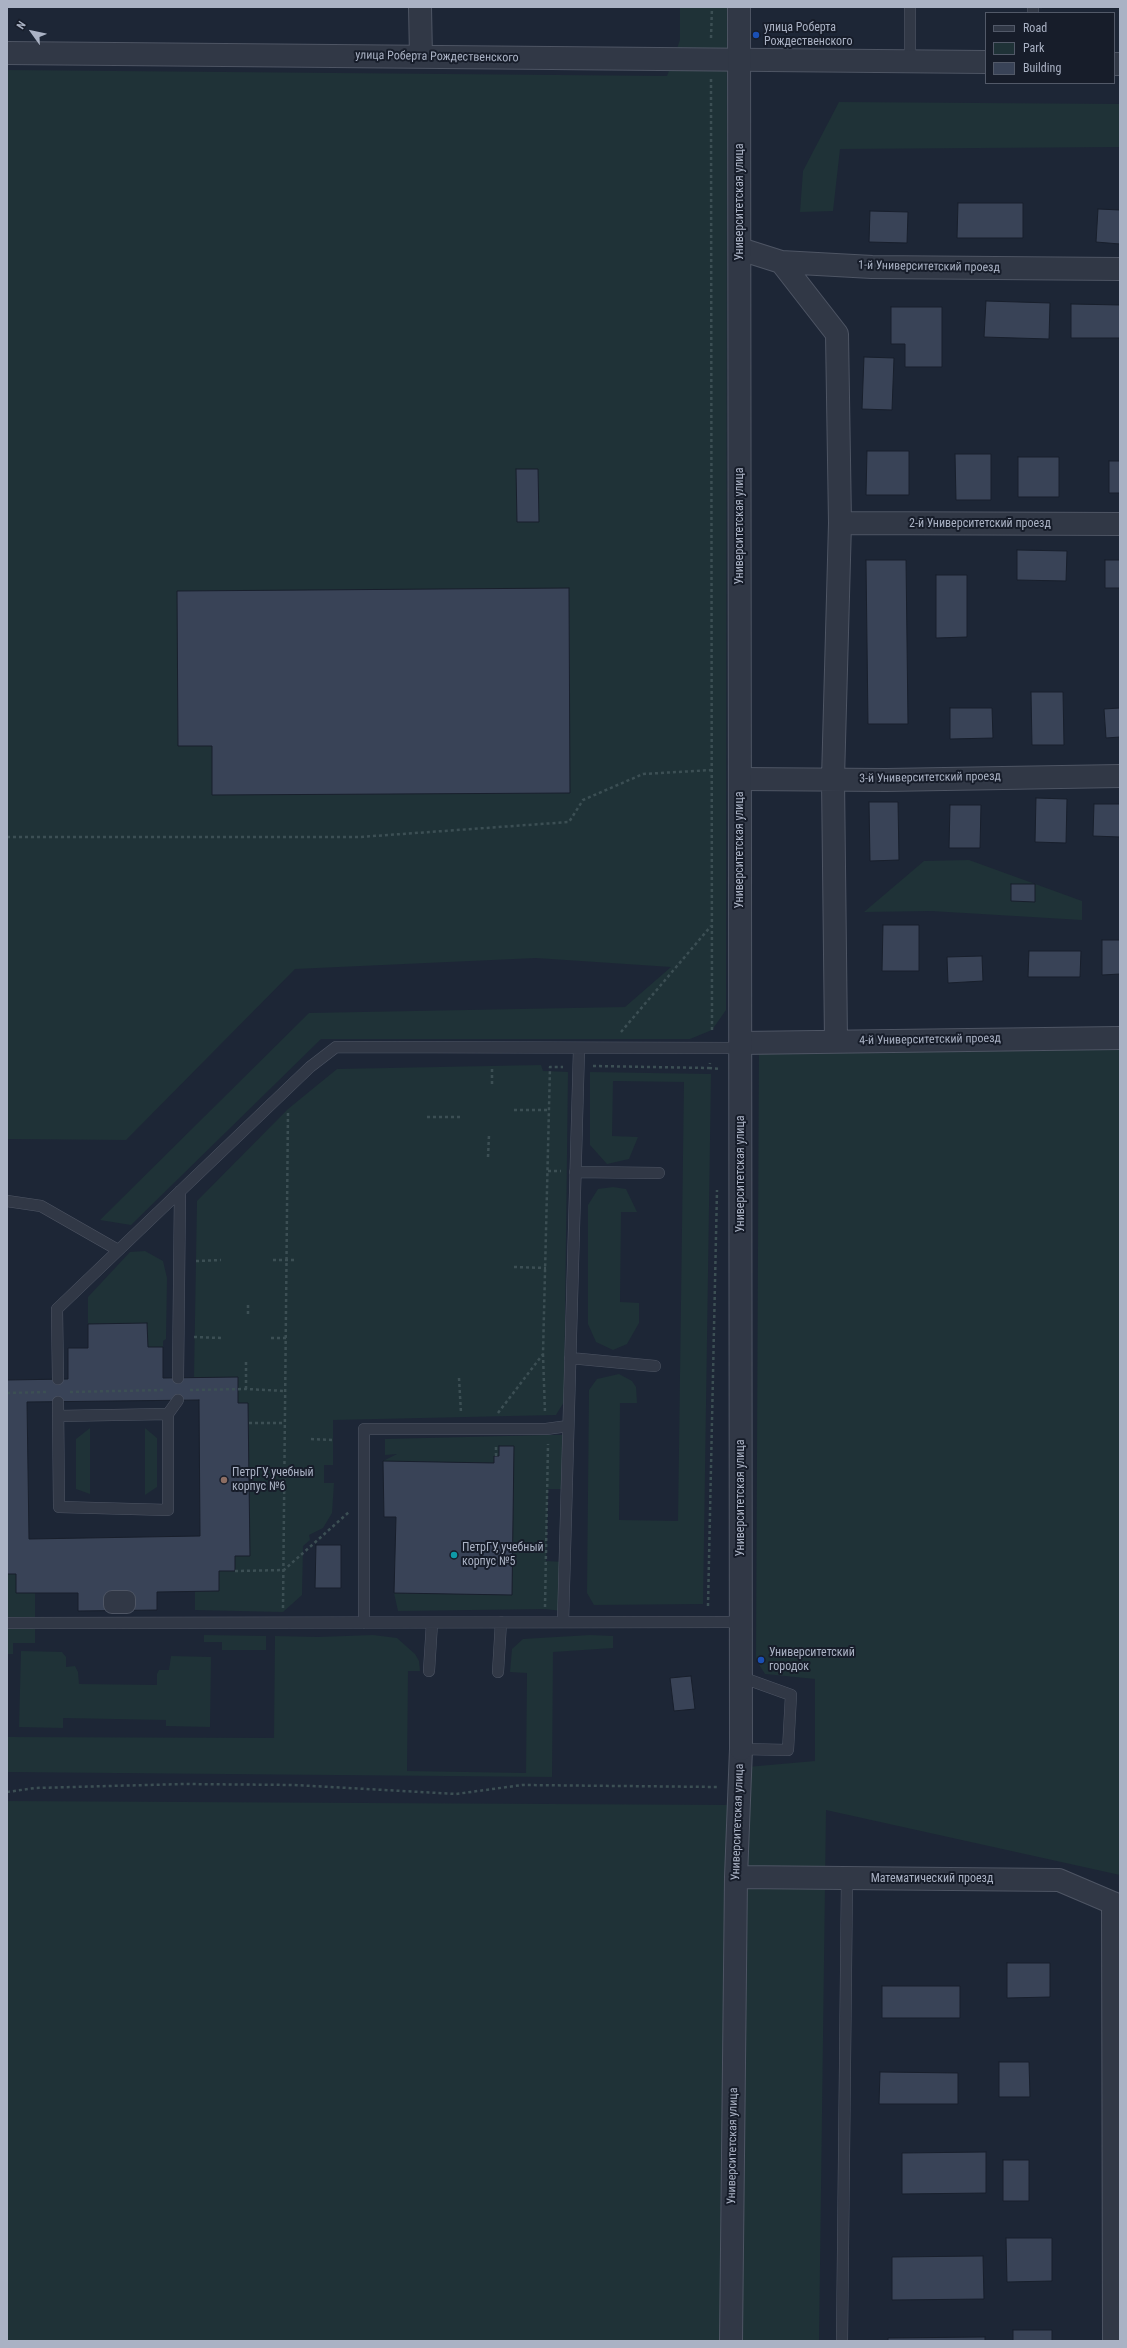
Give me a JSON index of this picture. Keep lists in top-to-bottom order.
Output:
{
  "streets": {
    "street": [
      "улица Роберта Рождественского",
      "Университетская улица",
      "1-й Университетский проезд",
      "2-й Университетский проезд",
      "3-й Университетский проезд",
      "4-й Университетский проезд",
      "Математический проезд"
    ]
  },
  "crossings": [
    ["улица Роберта Рождественского", "Университетская улица"],
    ["Университетская улица", "1-й Университетский проезд"],
    ["Университетская улица", "3-й Университетский проезд"],
    ["Университетская улица", "4-й Университетский проезд"],
    ["Университетская улица", "Математический проезд"]
  ],
  "places": [
    "улица Роберта Рождественского",
    "ПетрГУ, учебный корпус №6",
    "ПетрГУ, учебный корпус №5",
    "Университетский городок"
  ],
  "legend": ["Road", "Park", "Building"],
  "north": "top left"
}
